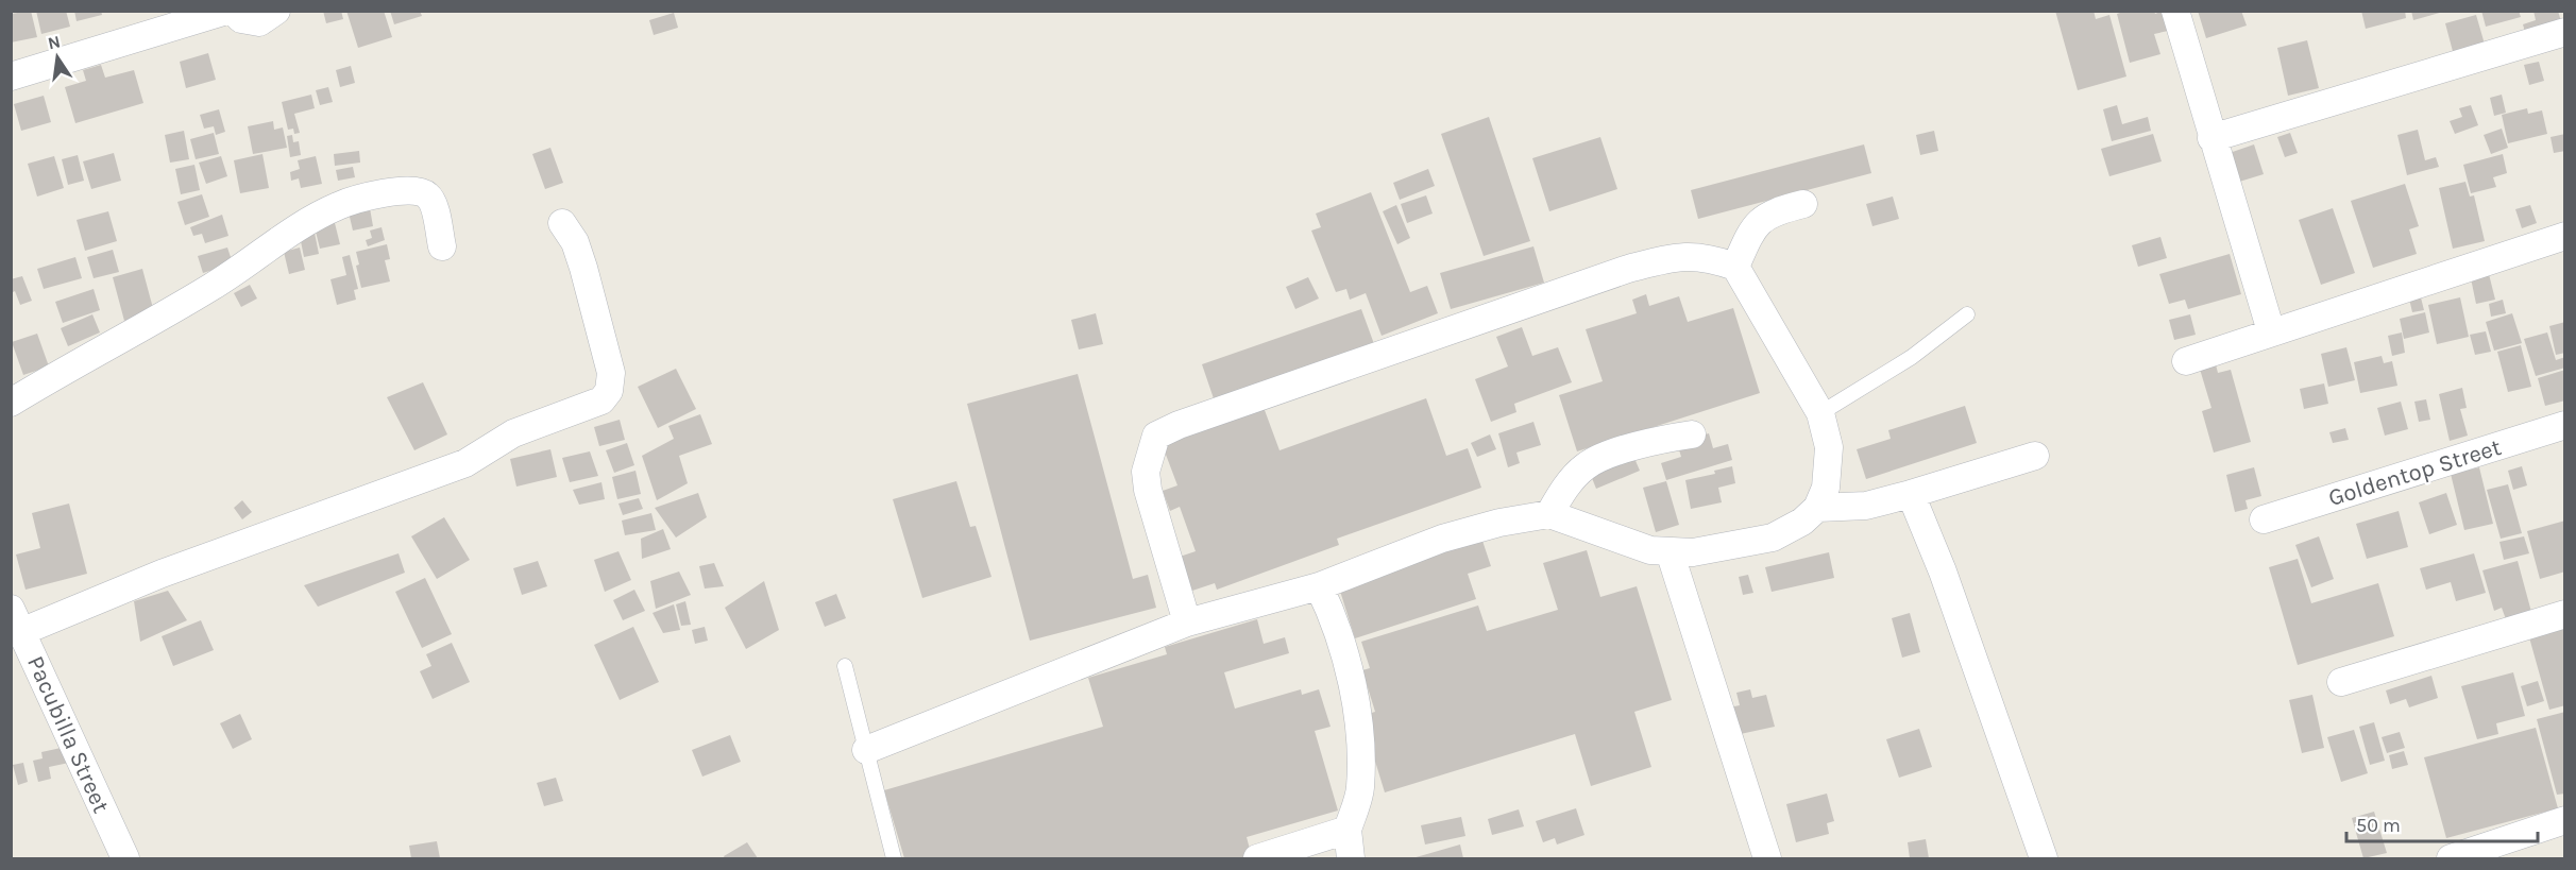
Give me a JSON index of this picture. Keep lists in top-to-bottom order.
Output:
{
  "streets": {
    "street": ["Goldentop Street", "Pacubilla Street"]
  },
  "scale_bar": "50 m",
  "north": "top"
}
